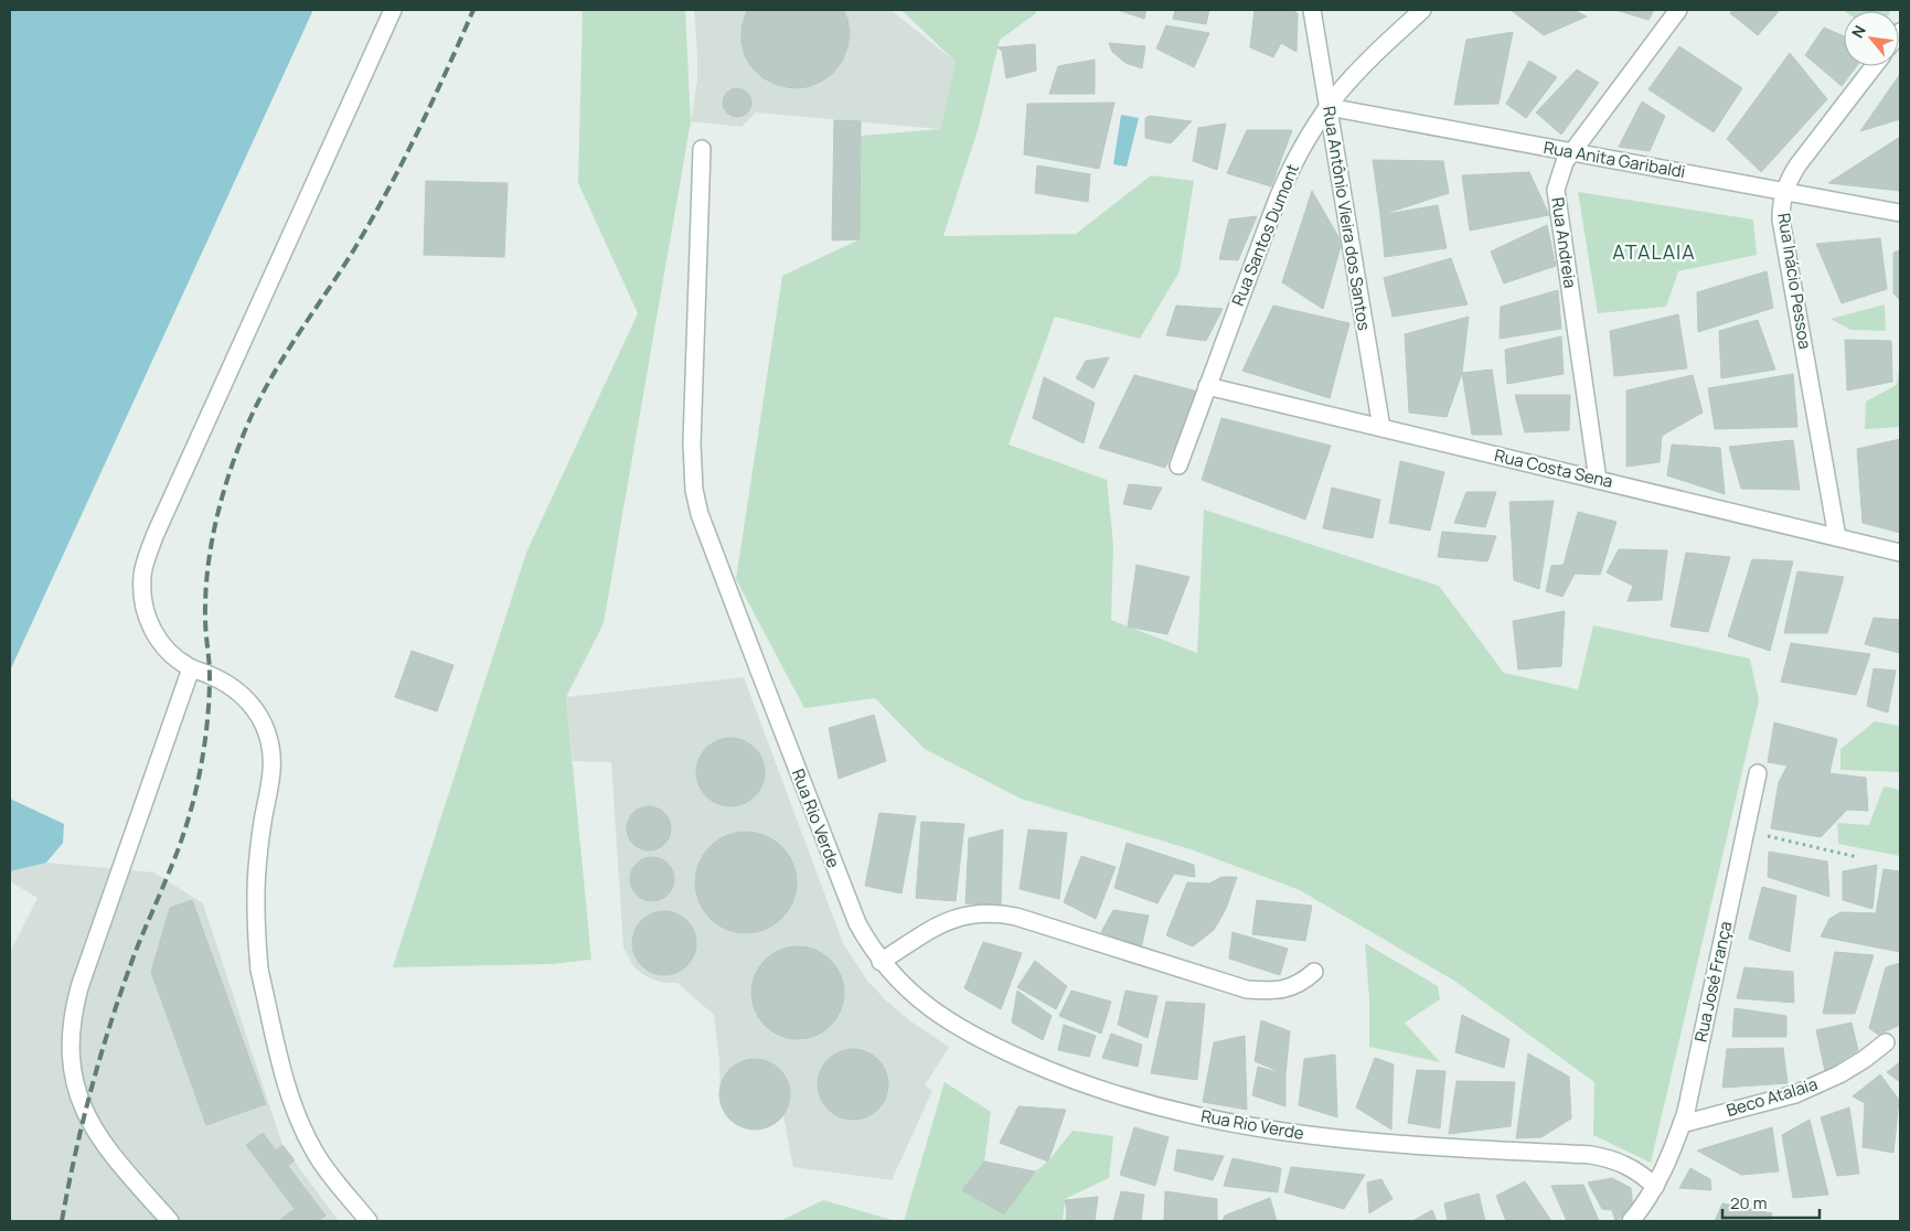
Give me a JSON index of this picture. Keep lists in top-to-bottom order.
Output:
{
  "streets": {
    "street": [
      "Rua Anita Garibaldi",
      "Rua Antônio Vieira dos Santos",
      "Rua Santos Dumont",
      "Rua Andreia",
      "Rua Inácio Pessoa",
      "Rua Costa Sena",
      "Rua Rio Verde",
      "Rua José França",
      "Beco Atalaia"
    ]
  },
  "crossings": [
    ["Rua Anita Garibaldi", "Rua Antônio Vieira dos Santos"],
    ["Rua Anita Garibaldi", "Rua Santos Dumont"],
    ["Rua Anita Garibaldi", "Rua Andreia"],
    ["Rua Anita Garibaldi", "Rua Inácio Pessoa"],
    ["Rua Antônio Vieira dos Santos", "Rua Santos Dumont"],
    ["Rua Antônio Vieira dos Santos", "Rua Costa Sena"],
    ["Rua Santos Dumont", "Rua Costa Sena"],
    ["Rua Andreia", "Rua Costa Sena"],
    ["Rua Inácio Pessoa", "Rua Costa Sena"],
    ["Rua Rio Verde", "Rua José França"],
    ["Rua José França", "Beco Atalaia"]
  ],
  "districts": ["ATALAIA"],
  "scale_bar": "20 m",
  "north": "top left"
}
